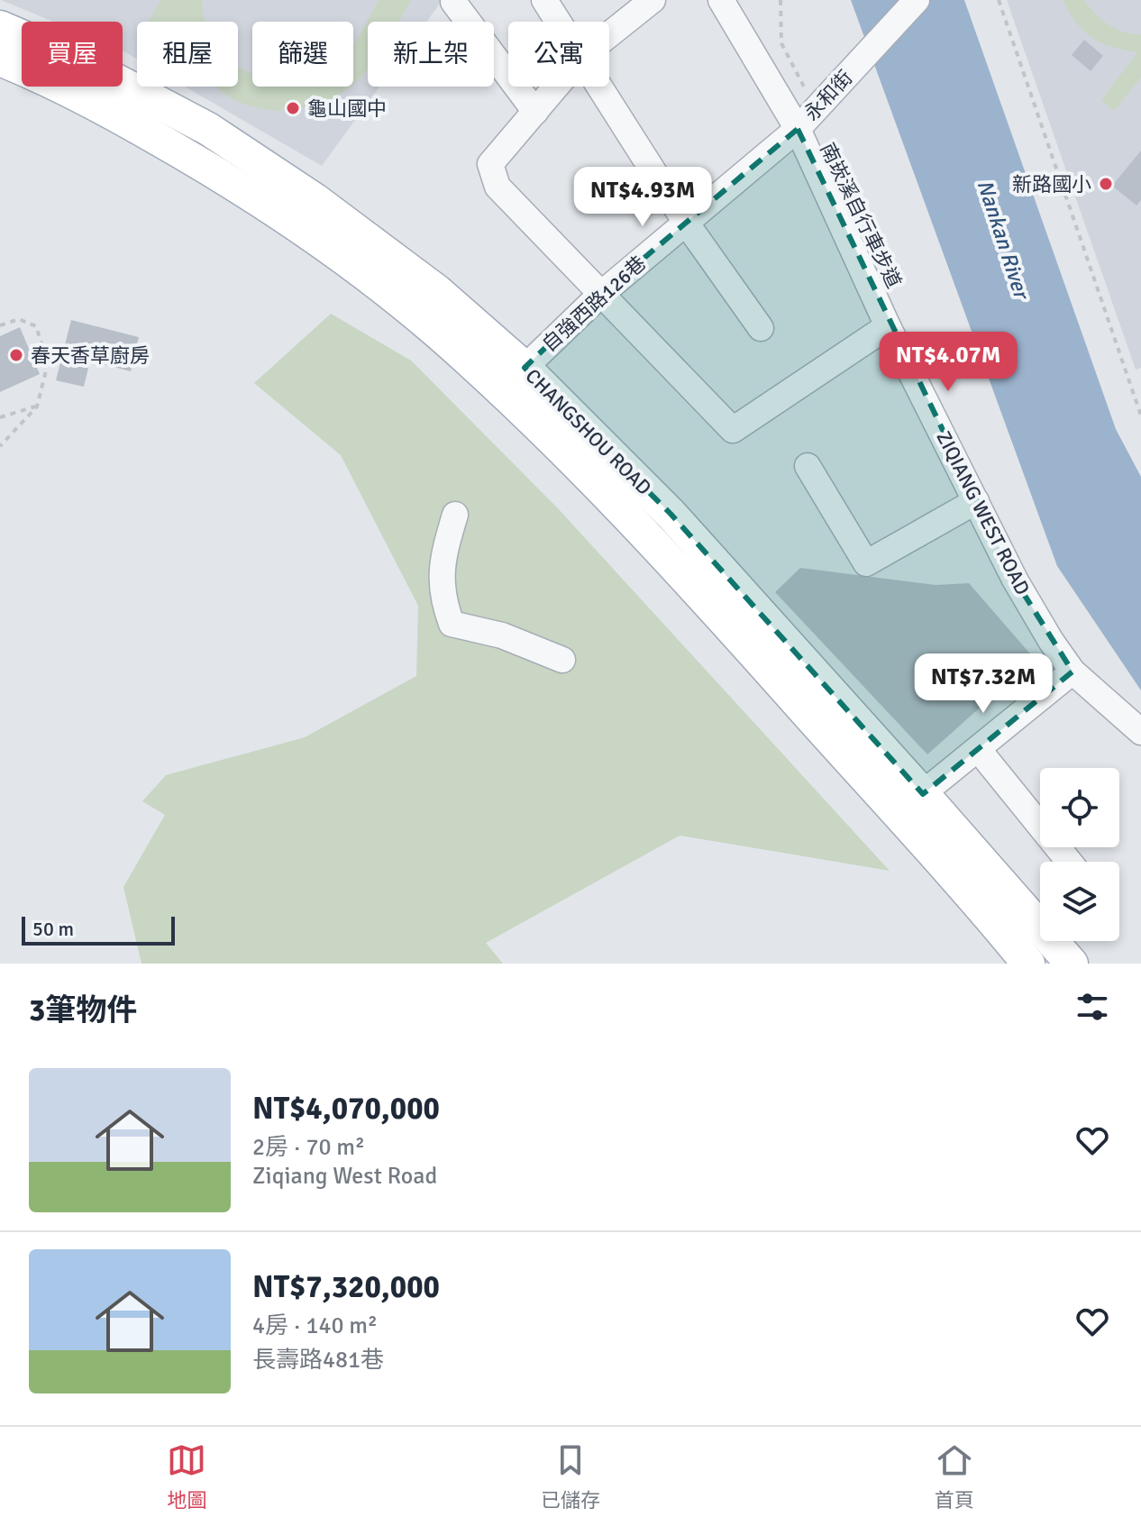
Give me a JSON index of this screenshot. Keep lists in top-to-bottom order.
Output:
{
  "streets": {
    "main road": ["CHANGSHOU ROAD"],
    "street": ["永和街", "自強西路126巷", "ZIQIANG WEST ROAD"]
  },
  "crossings": [
    ["永和街", "自強西路126巷"],
    ["永和街", "ZIQIANG WEST ROAD"],
    ["自強西路126巷", "CHANGSHOU ROAD"],
    ["自強西路126巷", "ZIQIANG WEST ROAD"]
  ],
  "water": ["Nankan River"],
  "places": ["龜山國中", "新路國小", "春天香草廚房"],
  "scale_bar": "50 m",
  "page": {
    "chip": [
      "買屋",
      "租屋",
      "篩選",
      "新上架",
      "公寓"
    ],
    "price": ["NT$4.93M", "NT$4.07M", "NT$7.32M"],
    "scale": "50 m",
    "heading": "3筆物件",
    "list": [
      {
        "name": "NT$4,070,000",
        "note": "2房 · 70 m² · Ziqiang West Road"
      },
      {
        "name": "NT$7,320,000",
        "note": "4房 · 140 m² · 長壽路481巷"
      }
    ],
    "tabs": ["地圖", "已儲存", "首頁"]
  }
}
